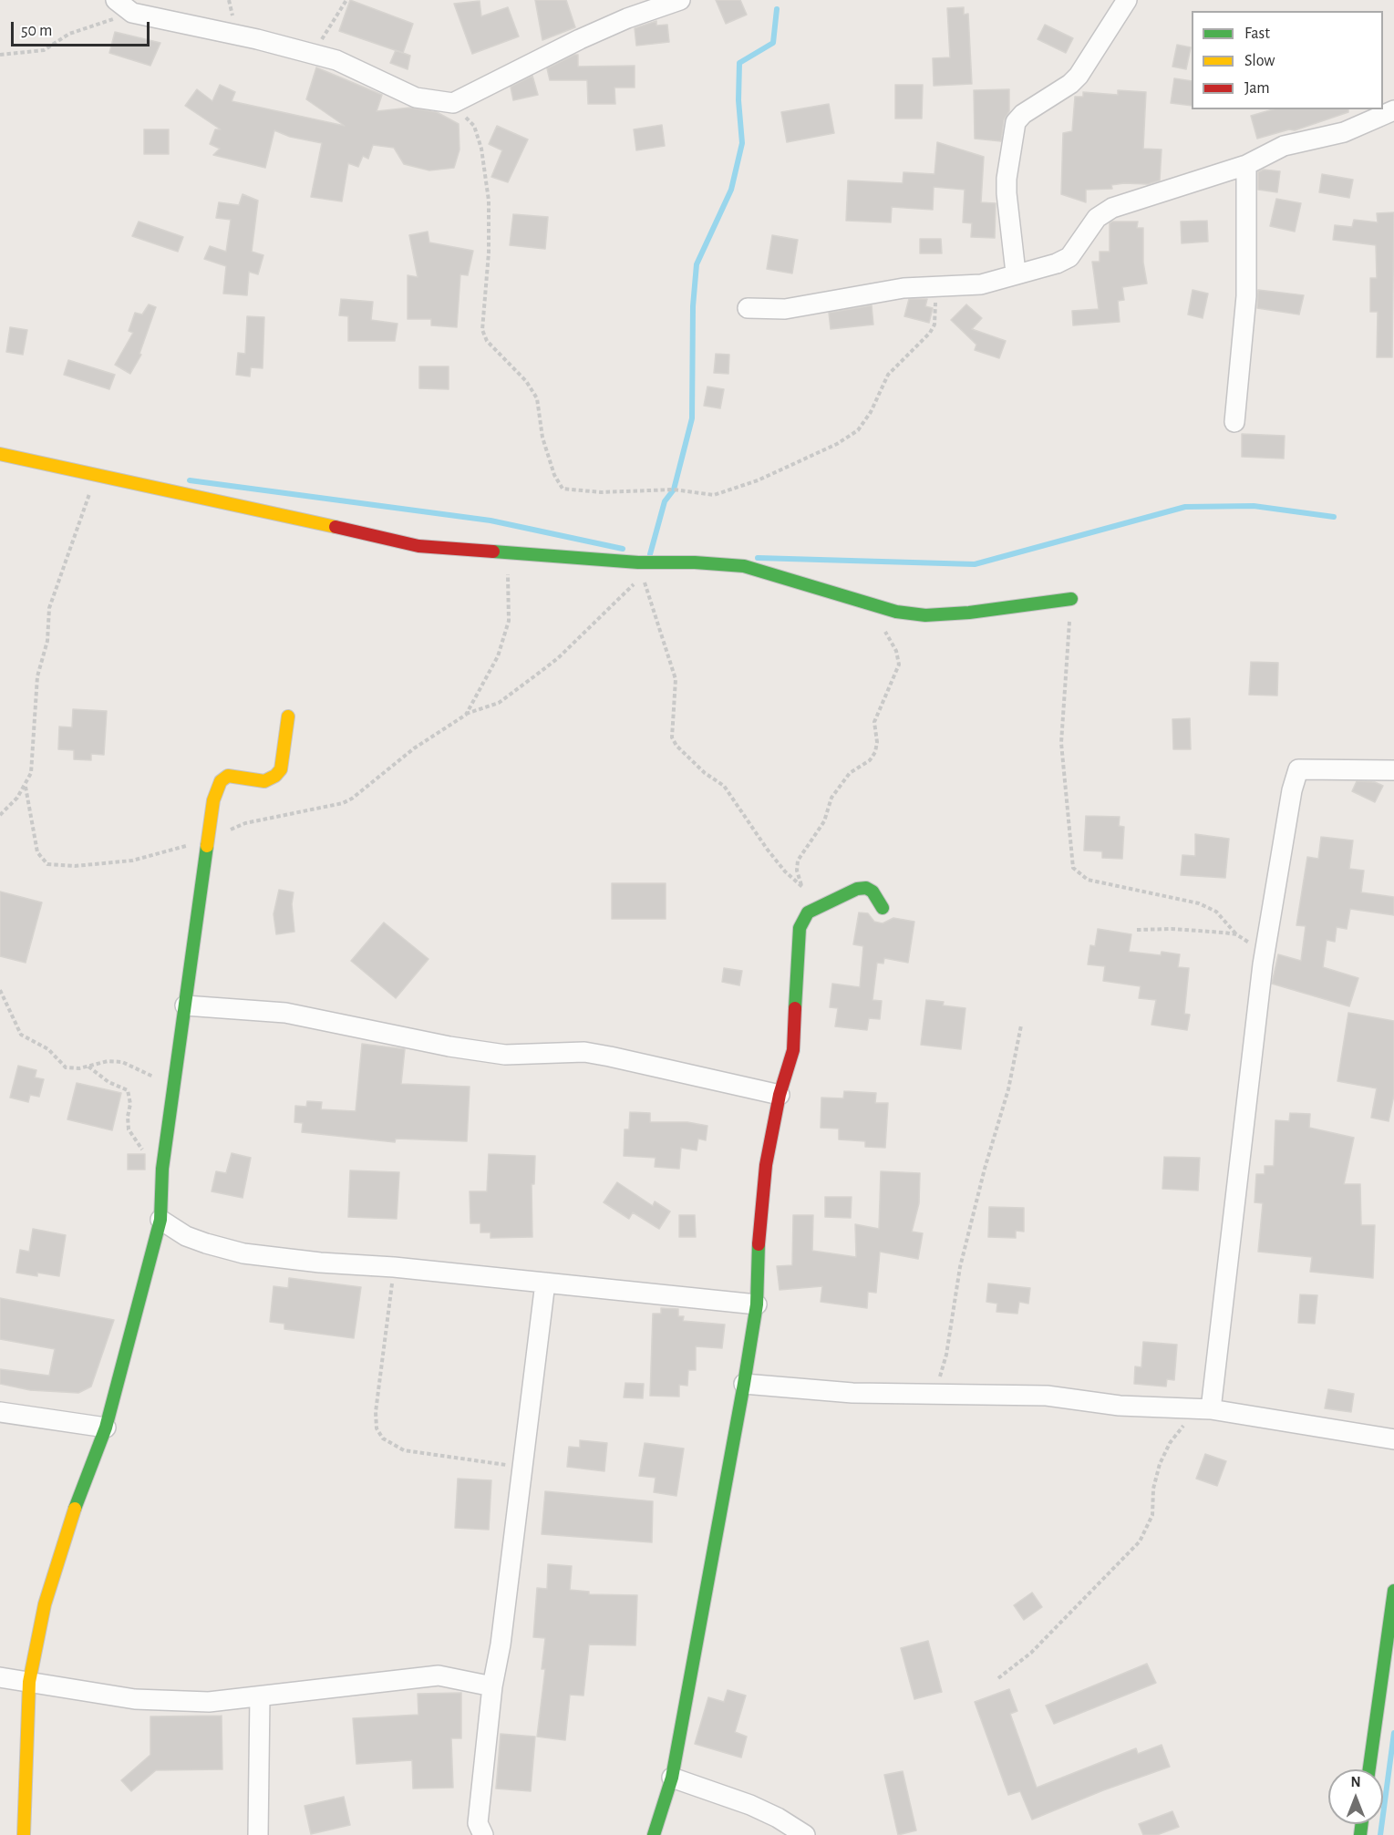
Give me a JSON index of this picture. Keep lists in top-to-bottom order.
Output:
{
  "legend": ["Fast", "Slow", "Jam"],
  "scale_bar": "50 m",
  "north": "top"
}
